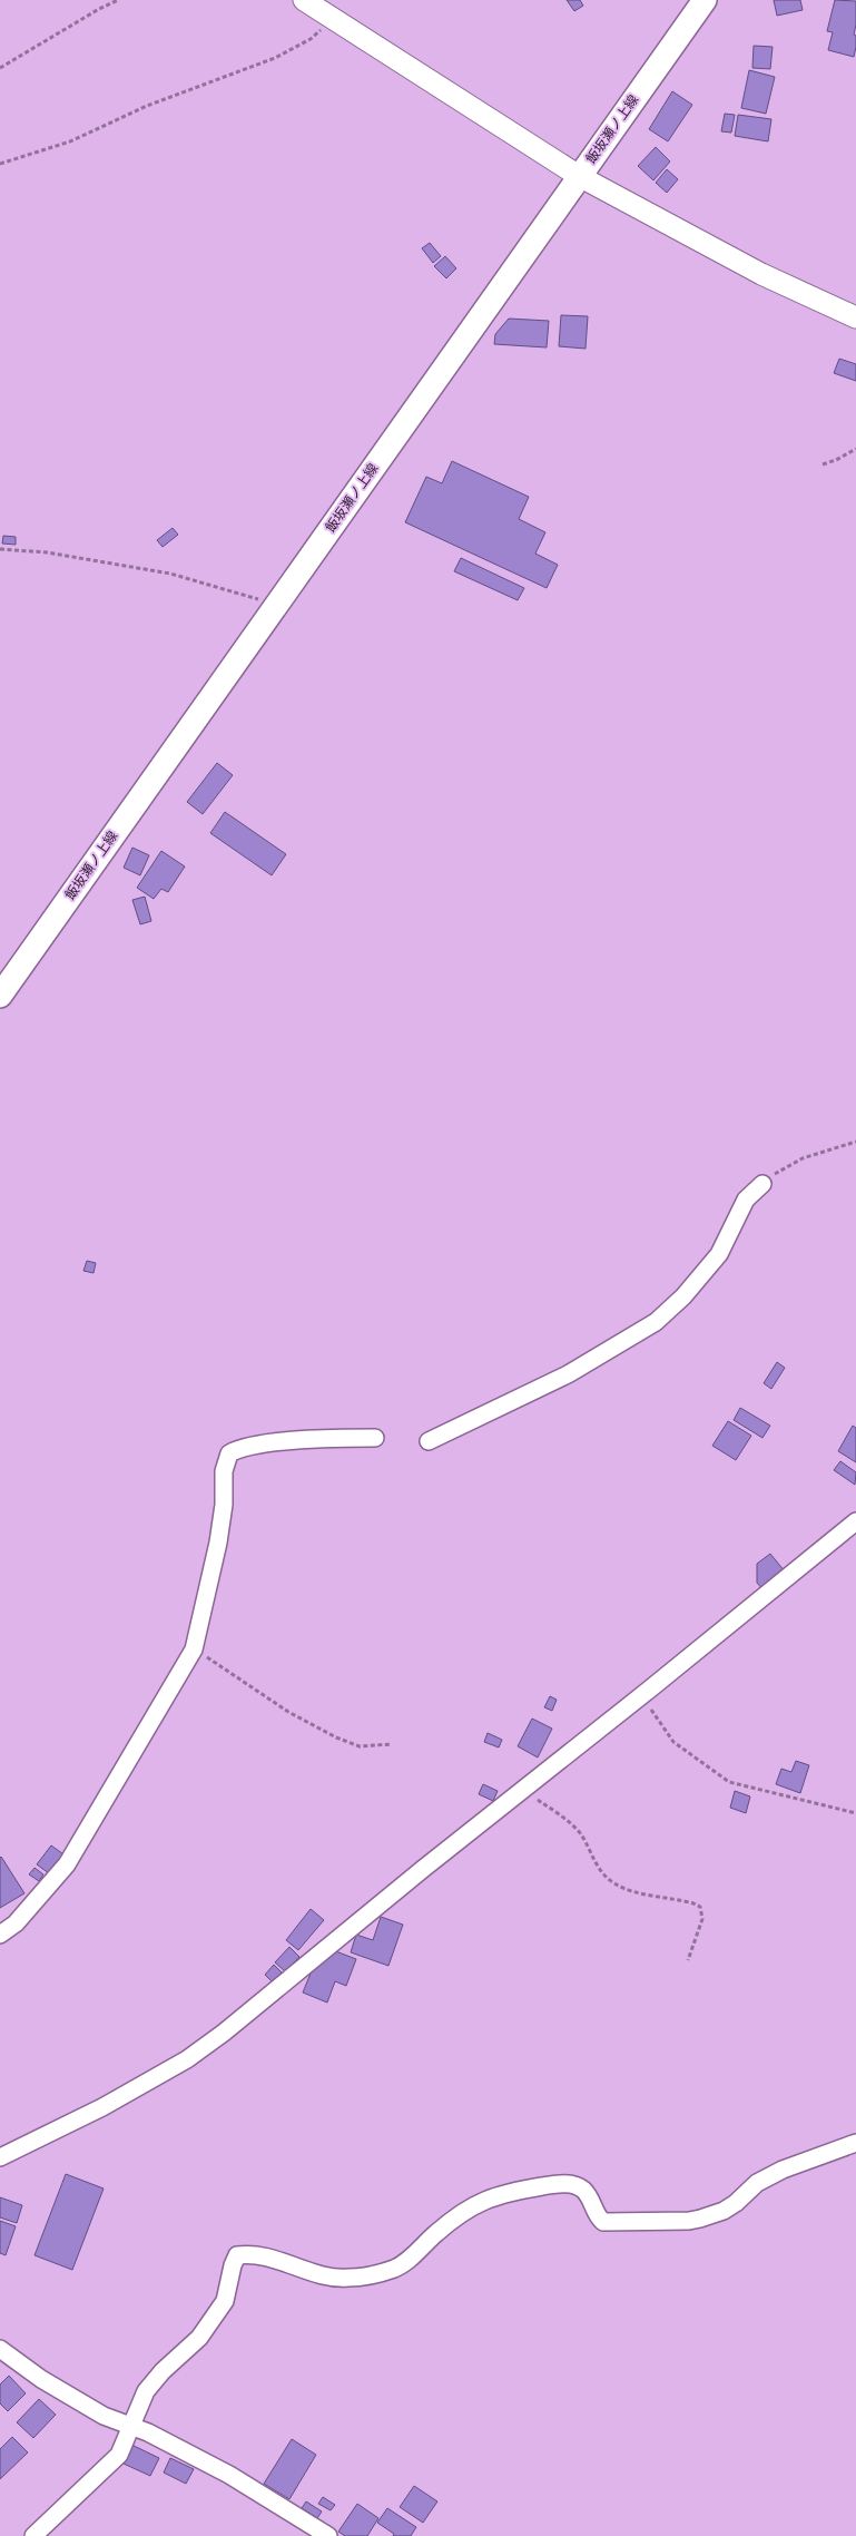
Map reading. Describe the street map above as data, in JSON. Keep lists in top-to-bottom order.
{
  "streets": {
    "main road": ["飯坂瀬ノ上線"]
  }
}
